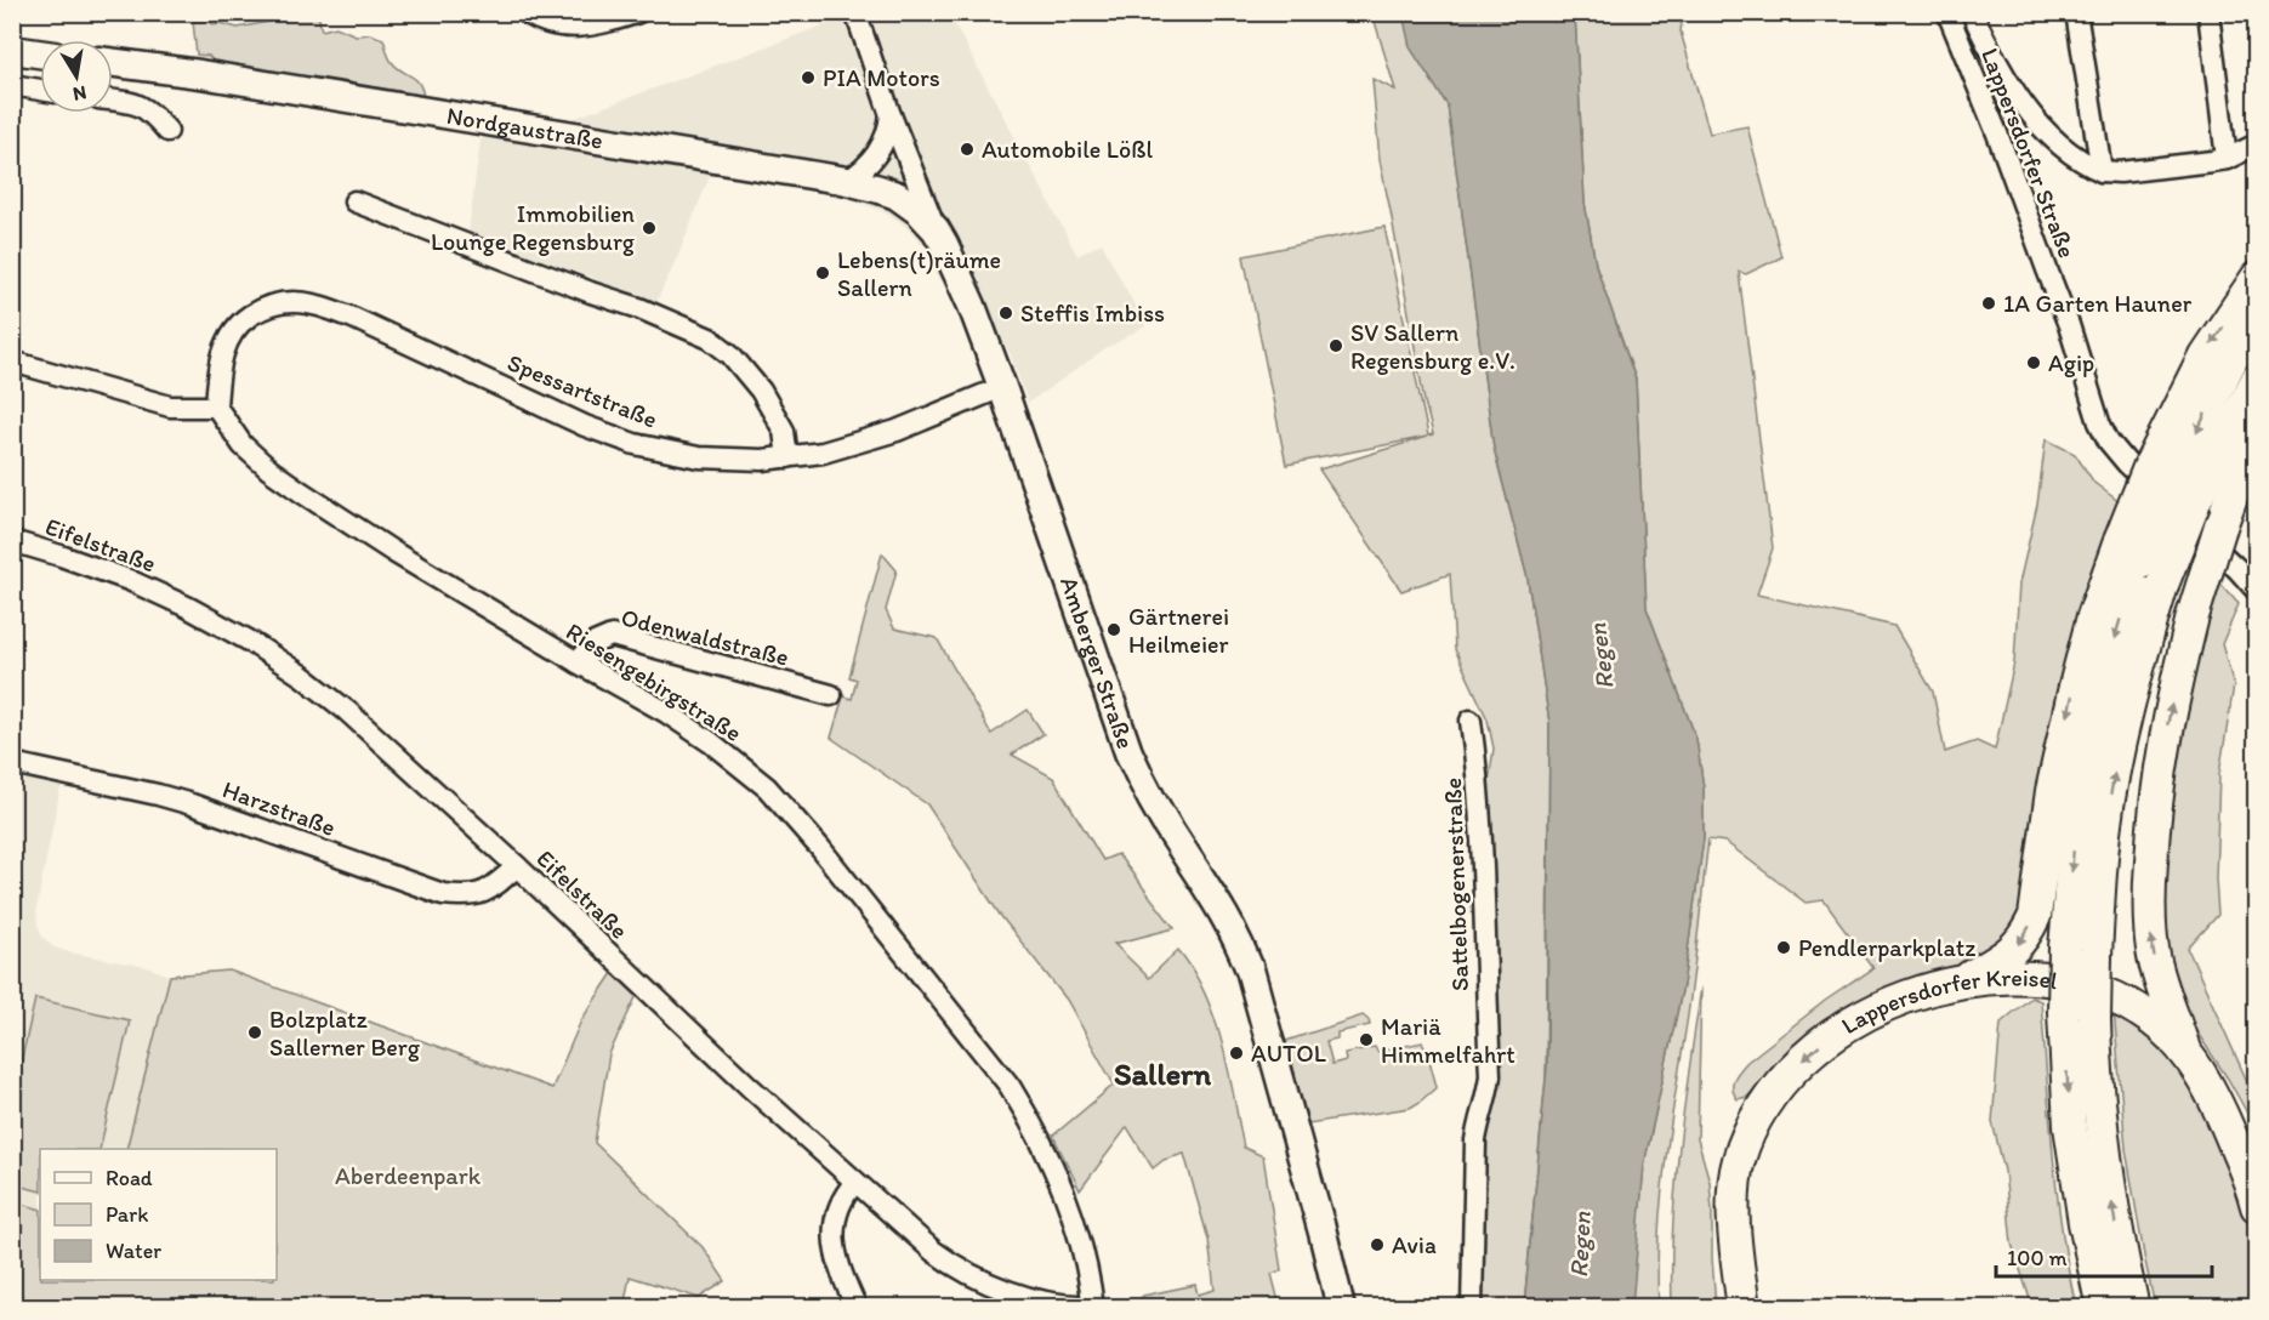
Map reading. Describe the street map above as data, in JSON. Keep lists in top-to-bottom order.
{
  "streets": {
    "highway": ["Lappersdorfer Kreisel"],
    "main road": ["Nordgaustraße", "Amberger Straße"],
    "street": [
      "Lappersdorfer Straße",
      "Spessartstraße",
      "Eifelstraße",
      "Odenwaldstraße",
      "Riesengebirgstraße",
      "Harzstraße",
      "Sattelbogenerstraße"
    ]
  },
  "crossings": [
    ["Nordgaustraße", "Amberger Straße"],
    ["Spessartstraße", "Amberger Straße"],
    ["Spessartstraße", "Riesengebirgstraße"],
    ["Eifelstraße", "Riesengebirgstraße"],
    ["Eifelstraße", "Harzstraße"],
    ["Odenwaldstraße", "Riesengebirgstraße"]
  ],
  "one_way": ["Lappersdorfer Kreisel"],
  "districts": ["Sallern"],
  "water": ["Regen"],
  "parks": ["Aberdeenpark"],
  "places": [
    "PIA Motors",
    "Automobile Lößl",
    "Immobilien Lounge Regensburg",
    "Lebens(t)räume Sallern",
    "1A Garten Hauner",
    "Steffis Imbiss",
    "SV Sallern Regensburg e.V.",
    "Agip",
    "Gärtnerei Heilmeier",
    "Pendlerparkplatz",
    "Bolzplatz Sallerner Berg",
    "Mariä Himmelfahrt",
    "AUTOL",
    "Avia"
  ],
  "legend": ["Road", "Park", "Water"],
  "scale_bar": "100 m",
  "north": "bottom"
}
